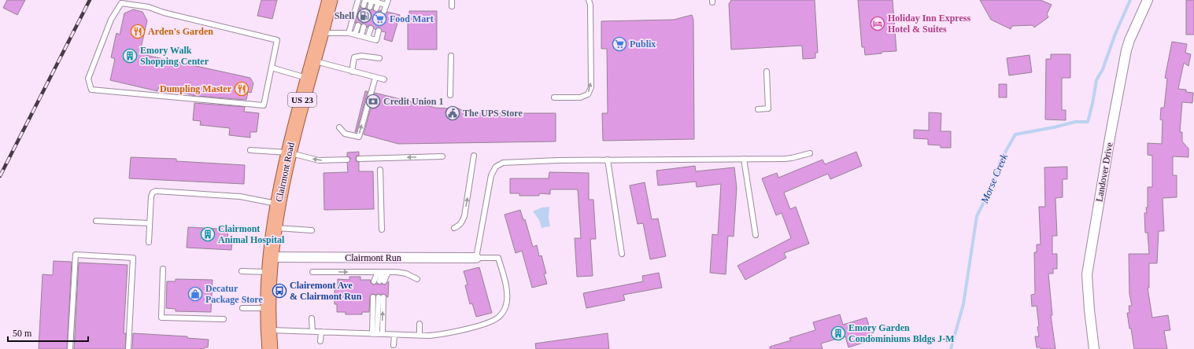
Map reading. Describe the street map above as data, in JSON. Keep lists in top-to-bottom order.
{
  "streets": {
    "main road": ["US 23", "Clairmont Road"],
    "street": ["Landover Drive", "Clairmont Run"]
  },
  "crossings": [
    ["Clairmont Road", "Clairmont Run"]
  ],
  "water": ["Morse Creek"],
  "places": {
    "fuel station": ["Shell"],
    "supermarket": ["Food Mart", "Publix"],
    "hotel": ["Holiday Inn Express Hotel & Suites"],
    "restaurant": ["Arden's Garden", "Dumpling Master"],
    "building": ["Emory Walk Shopping Center", "Clairmont Animal Hospital", "Emory Garden Condominiums Bldgs J-M"],
    "bank": ["Credit Union 1"],
    "public building": ["The UPS Store"],
    "bus stop": ["Clairemont Ave & Clairmont Run"],
    "shop": ["Decatur Package Store"]
  },
  "scale_bar": "50 m"
}
